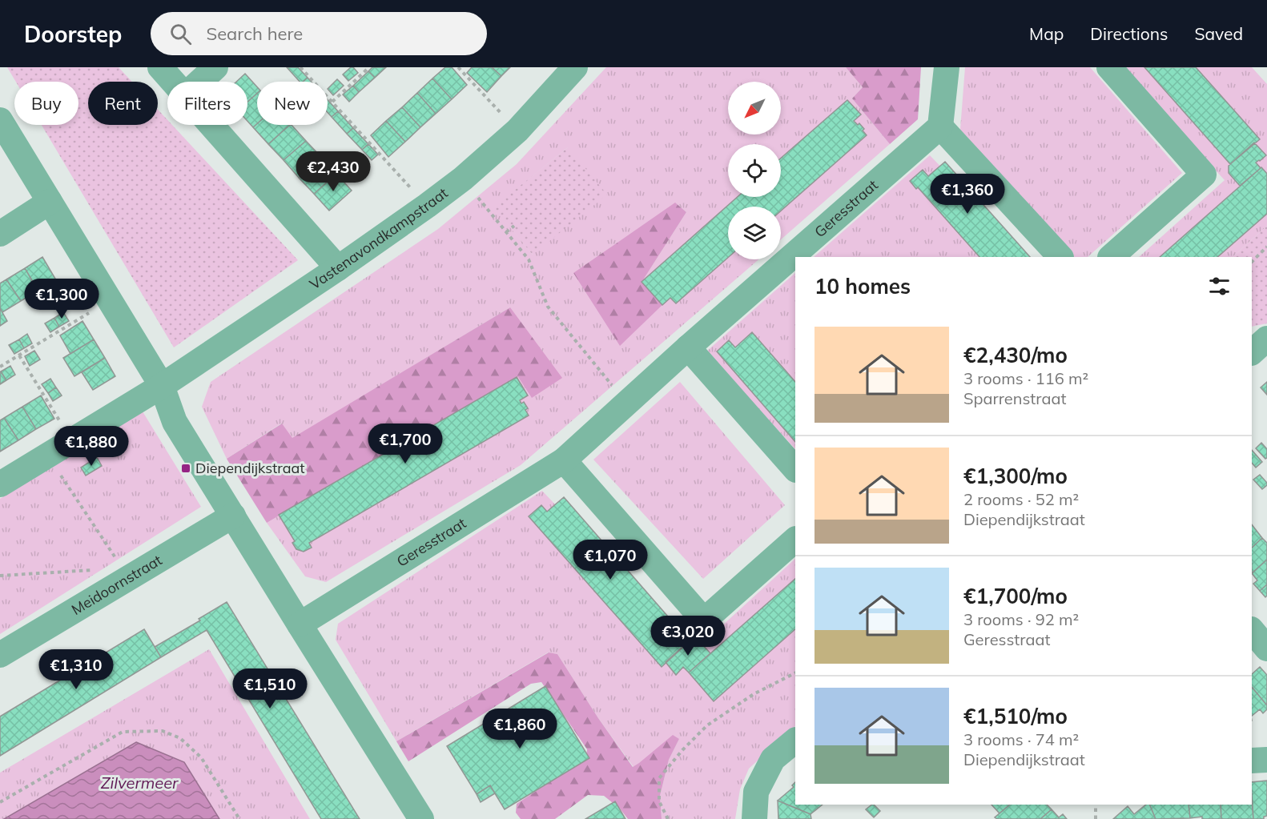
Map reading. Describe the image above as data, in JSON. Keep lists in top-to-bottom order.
{
  "streets": {
    "street": ["Geresstraat", "Vastenavondkampstraat", "Meidoornstraat"]
  },
  "water": ["Zilvermeer"],
  "places": {
    "transit": ["Diependijkstraat"]
  },
  "north": "bottom left",
  "page": {
    "header": "Doorstep",
    "search": "Search here",
    "nav": ["Map", "Directions", "Saved"],
    "chip": [
      "Buy",
      "Rent",
      "Filters",
      "New"
    ],
    "price": [
      "€2,430",
      "€1,360",
      "€1,300",
      "€1,700",
      "€1,880",
      "€1,070",
      "€3,020",
      "€1,310",
      "€1,510",
      "€1,860"
    ],
    "heading": "10 homes",
    "list": [
      {
        "name": "€2,430/mo",
        "note": "3 rooms · 116 m² · Sparrenstraat"
      },
      {
        "name": "€1,300/mo",
        "note": "2 rooms · 52 m² · Diependijkstraat"
      },
      {
        "name": "€1,700/mo",
        "note": "3 rooms · 92 m² · Geresstraat"
      },
      {
        "name": "€1,510/mo",
        "note": "3 rooms · 74 m² · Diependijkstraat"
      }
    ]
  }
}
